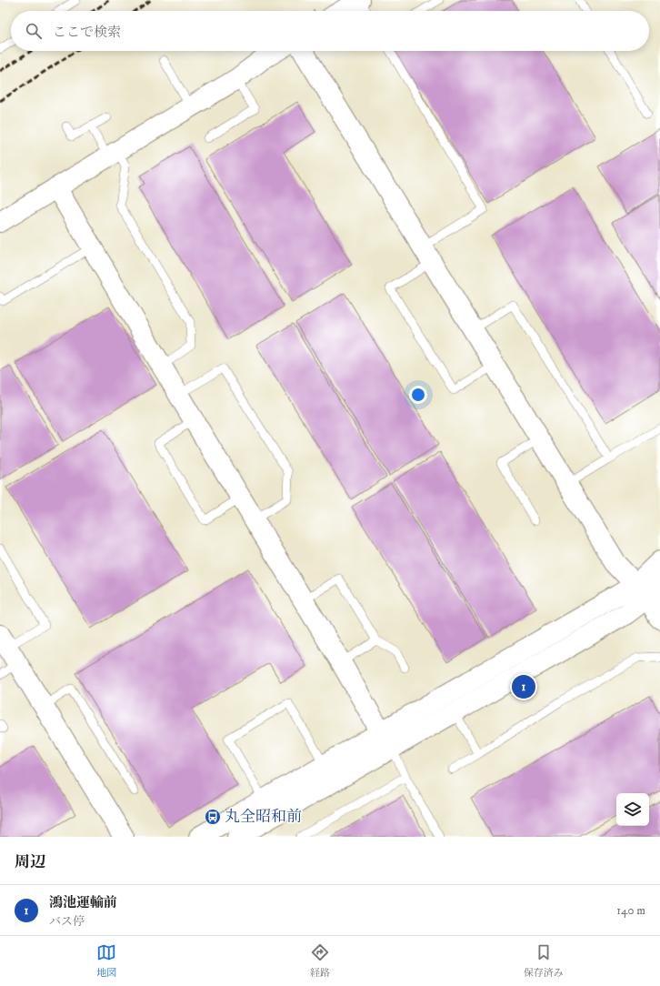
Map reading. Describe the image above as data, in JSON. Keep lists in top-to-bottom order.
{
  "places": {
    "bus stop": ["丸全昭和前"]
  },
  "page": {
    "search": "ここで検索",
    "pins": "1",
    "heading": "周辺",
    "list": [
      {
        "mark": "1",
        "name": "鴻池運輸前",
        "note": "バス停",
        "value": "140 m"
      }
    ],
    "nav": ["地図", "経路", "保存済み"]
  }
}
